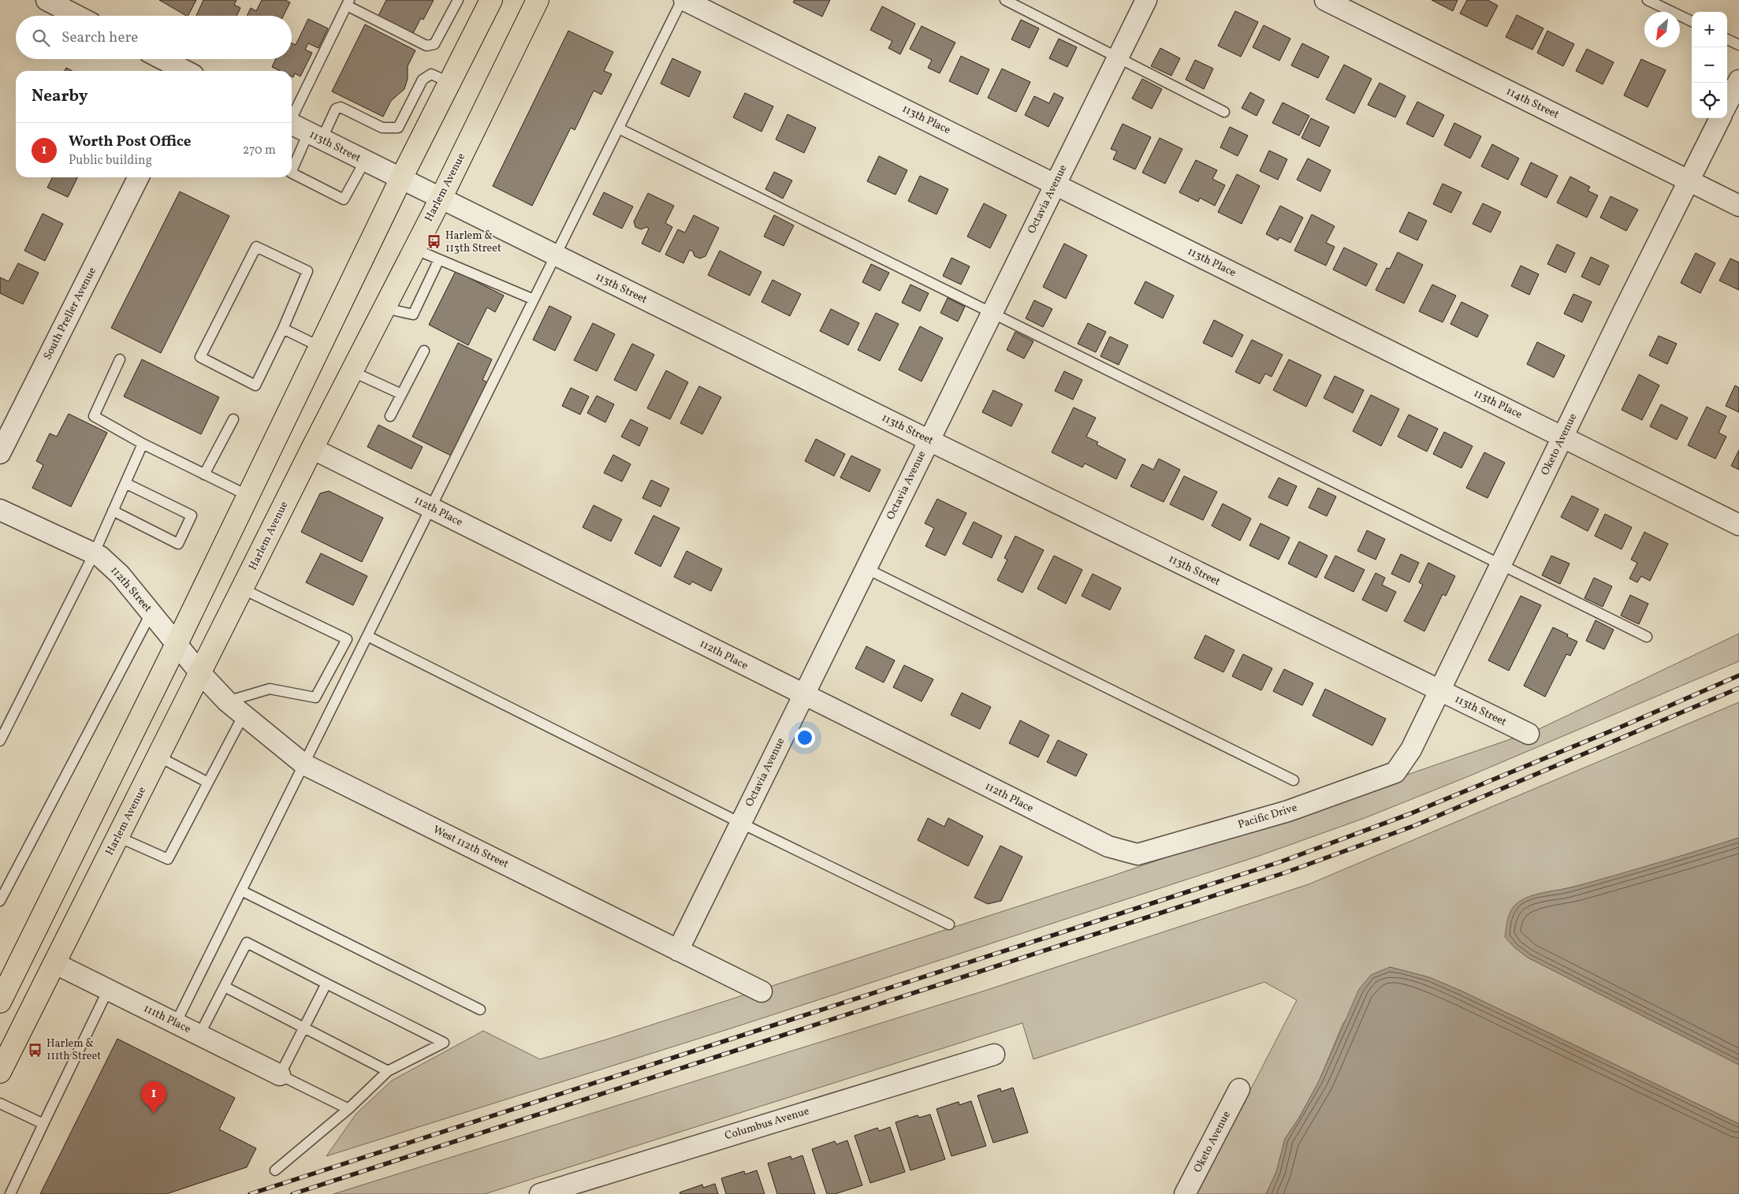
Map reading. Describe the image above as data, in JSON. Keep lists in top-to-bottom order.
{
  "streets": {
    "main road": ["Harlem Avenue"],
    "street": [
      "114th Street",
      "113th Place",
      "113th Street",
      "Octavia Avenue",
      "South Preller Avenue",
      "Oketo Avenue",
      "112th Place",
      "112th Street",
      "Pacific Drive",
      "West 112th Street",
      "111th Place",
      "Columbus Avenue"
    ]
  },
  "crossings": [
    ["114th Street", "Oketo Avenue"],
    ["113th Place", "Octavia Avenue"],
    ["113th Place", "Oketo Avenue"],
    ["113th Street", "Harlem Avenue"],
    ["113th Street", "Octavia Avenue"],
    ["113th Street", "Oketo Avenue"],
    ["Harlem Avenue", "112th Place"],
    ["Harlem Avenue", "112th Street"],
    ["Harlem Avenue", "West 112th Street"],
    ["Harlem Avenue", "111th Place"],
    ["Octavia Avenue", "112th Place"],
    ["Octavia Avenue", "West 112th Street"],
    ["Oketo Avenue", "Pacific Drive"],
    ["112th Place", "Pacific Drive"],
    ["112th Street", "West 112th Street"]
  ],
  "places": {
    "bus stop": ["Harlem & 113th Street", "Harlem & 111th Street"]
  },
  "north": "bottom left",
  "page": {
    "map_buttons": ["+", "−"],
    "search": "Search here",
    "heading": "Nearby",
    "list": [
      {
        "mark": "1",
        "name": "Worth Post Office",
        "note": "Public building",
        "value": "270 m"
      }
    ],
    "pins": "1"
  }
}
